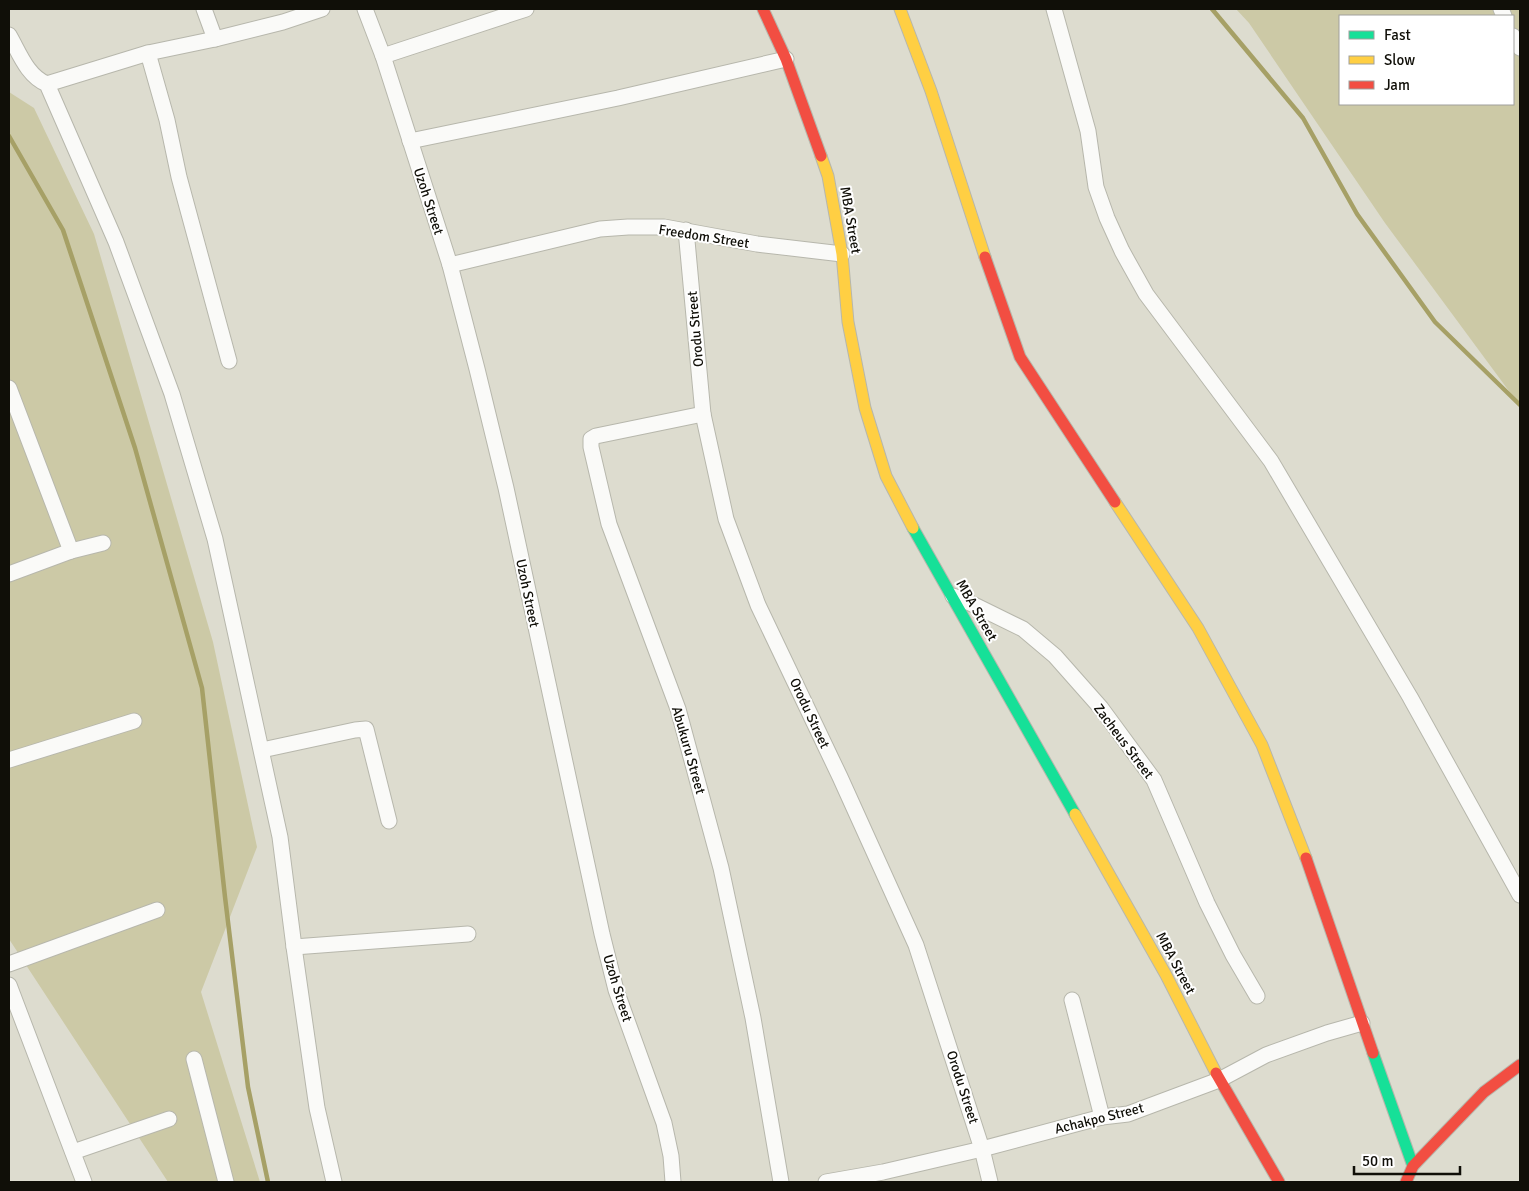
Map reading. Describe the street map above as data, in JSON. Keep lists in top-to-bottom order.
{
  "streets": {
    "street": [
      "Uzoh Street",
      "MBA Street",
      "Freedom Street",
      "Orodu Street",
      "Zacheus Street",
      "Abukuru Street",
      "Achakpo Street"
    ]
  },
  "crossings": [
    ["Uzoh Street", "Freedom Street"],
    ["MBA Street", "Freedom Street"],
    ["MBA Street", "Zacheus Street"],
    ["MBA Street", "Achakpo Street"],
    ["Freedom Street", "Orodu Street"],
    ["Orodu Street", "Abukuru Street"],
    ["Orodu Street", "Achakpo Street"]
  ],
  "legend": ["Fast", "Slow", "Jam"],
  "scale_bar": "50 m"
}
